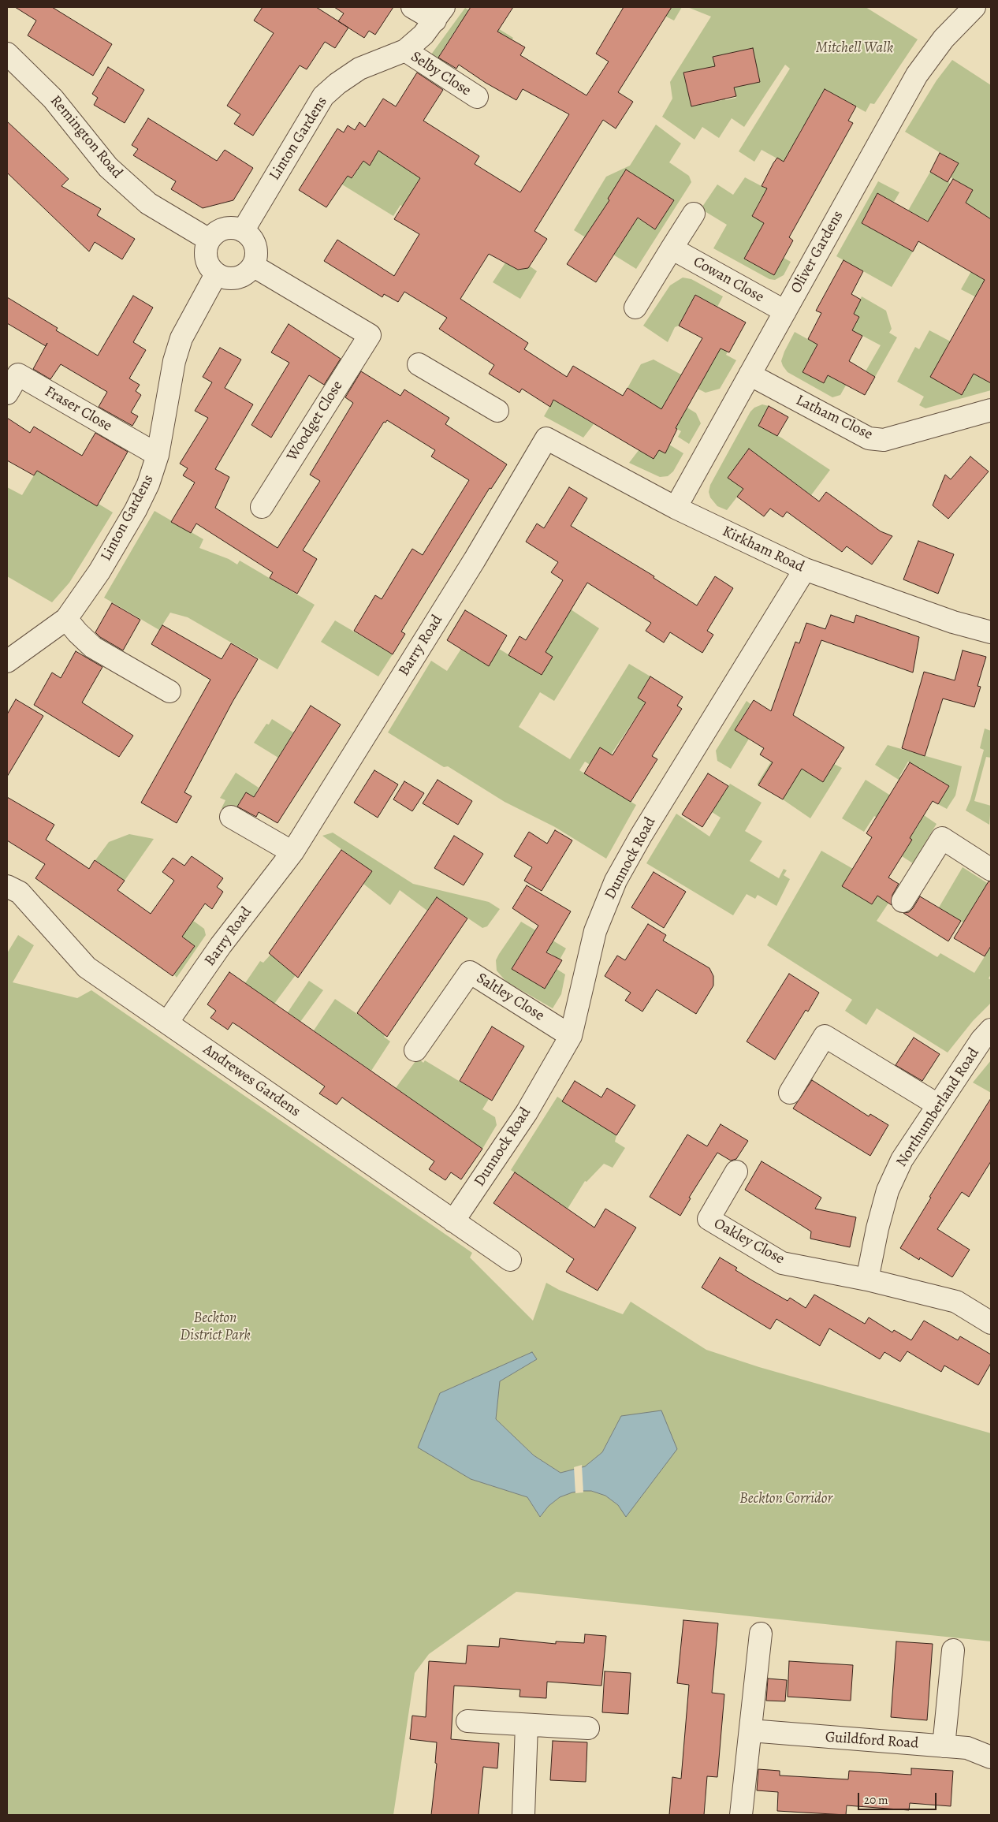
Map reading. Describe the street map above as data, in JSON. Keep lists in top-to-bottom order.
{
  "streets": {
    "street": [
      "Selby Close",
      "Remington Road",
      "Linton Gardens",
      "Oliver Gardens",
      "Cowan Close",
      "Fraser Close",
      "Latham Close",
      "Woodget Close",
      "Kirkham Road",
      "Barry Road",
      "Dunnock Road",
      "Saltley Close",
      "Andrewes Gardens",
      "Northumberland Road",
      "Oakley Close",
      "Guildford Road"
    ]
  },
  "crossings": [
    ["Selby Close", "Linton Gardens"],
    ["Remington Road", "Linton Gardens"],
    ["Remington Road", "Woodget Close"],
    ["Linton Gardens", "Fraser Close"],
    ["Linton Gardens", "Woodget Close"],
    ["Oliver Gardens", "Cowan Close"],
    ["Oliver Gardens", "Latham Close"],
    ["Oliver Gardens", "Kirkham Road"],
    ["Kirkham Road", "Barry Road"],
    ["Kirkham Road", "Dunnock Road"],
    ["Barry Road", "Andrewes Gardens"],
    ["Dunnock Road", "Saltley Close"],
    ["Dunnock Road", "Andrewes Gardens"],
    ["Northumberland Road", "Oakley Close"]
  ],
  "parks": ["Mitchell Walk", "Beckton District Park", "Beckton Corridor"],
  "scale_bar": "20 m"
}
